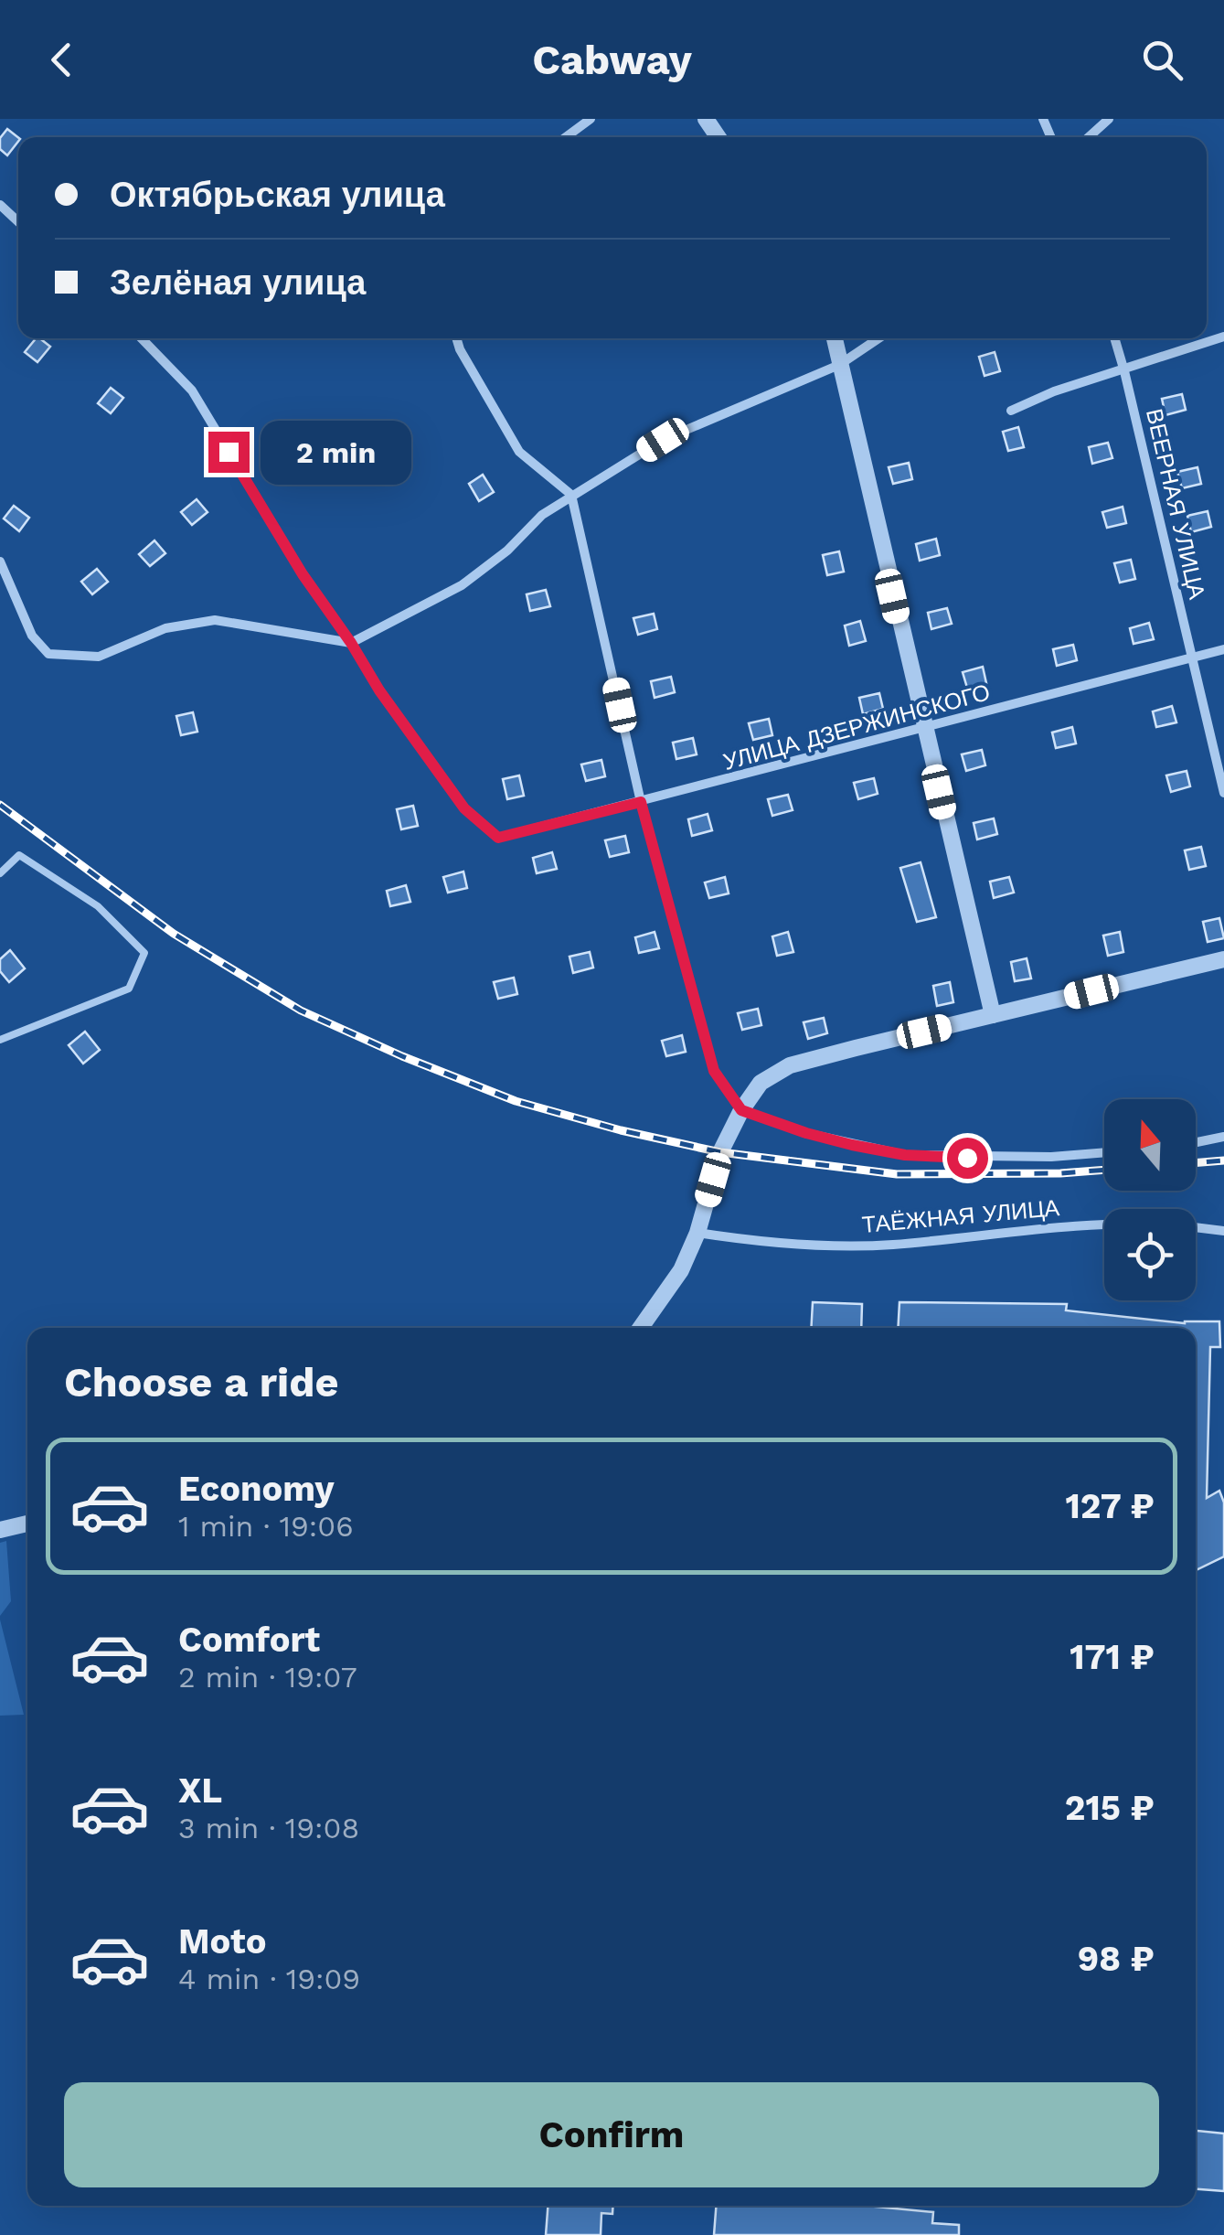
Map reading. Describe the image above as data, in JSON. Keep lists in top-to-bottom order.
{
  "streets": {
    "street": ["ВЕЕРНАЯ УЛИЦА", "УЛИЦА ДЗЕРЖИНСКОГО", "ТАЁЖНАЯ УЛИЦА"]
  },
  "crossings": [
    ["ВЕЕРНАЯ УЛИЦА", "УЛИЦА ДЗЕРЖИНСКОГО"]
  ],
  "north": "top",
  "page": {
    "header": "Cabway",
    "banner": ["Октябрьская улица", "Зелёная улица"],
    "bubble": "2 min",
    "heading": "Choose a ride",
    "list": [
      {
        "name": "Economy",
        "note": "1 min · 19:06",
        "value": "127 ₽"
      },
      {
        "name": "Comfort",
        "note": "2 min · 19:07",
        "value": "171 ₽"
      },
      {
        "name": "XL",
        "note": "3 min · 19:08",
        "value": "215 ₽"
      },
      {
        "name": "Moto",
        "note": "4 min · 19:09",
        "value": "98 ₽"
      }
    ],
    "buttons": "Confirm"
  }
}
